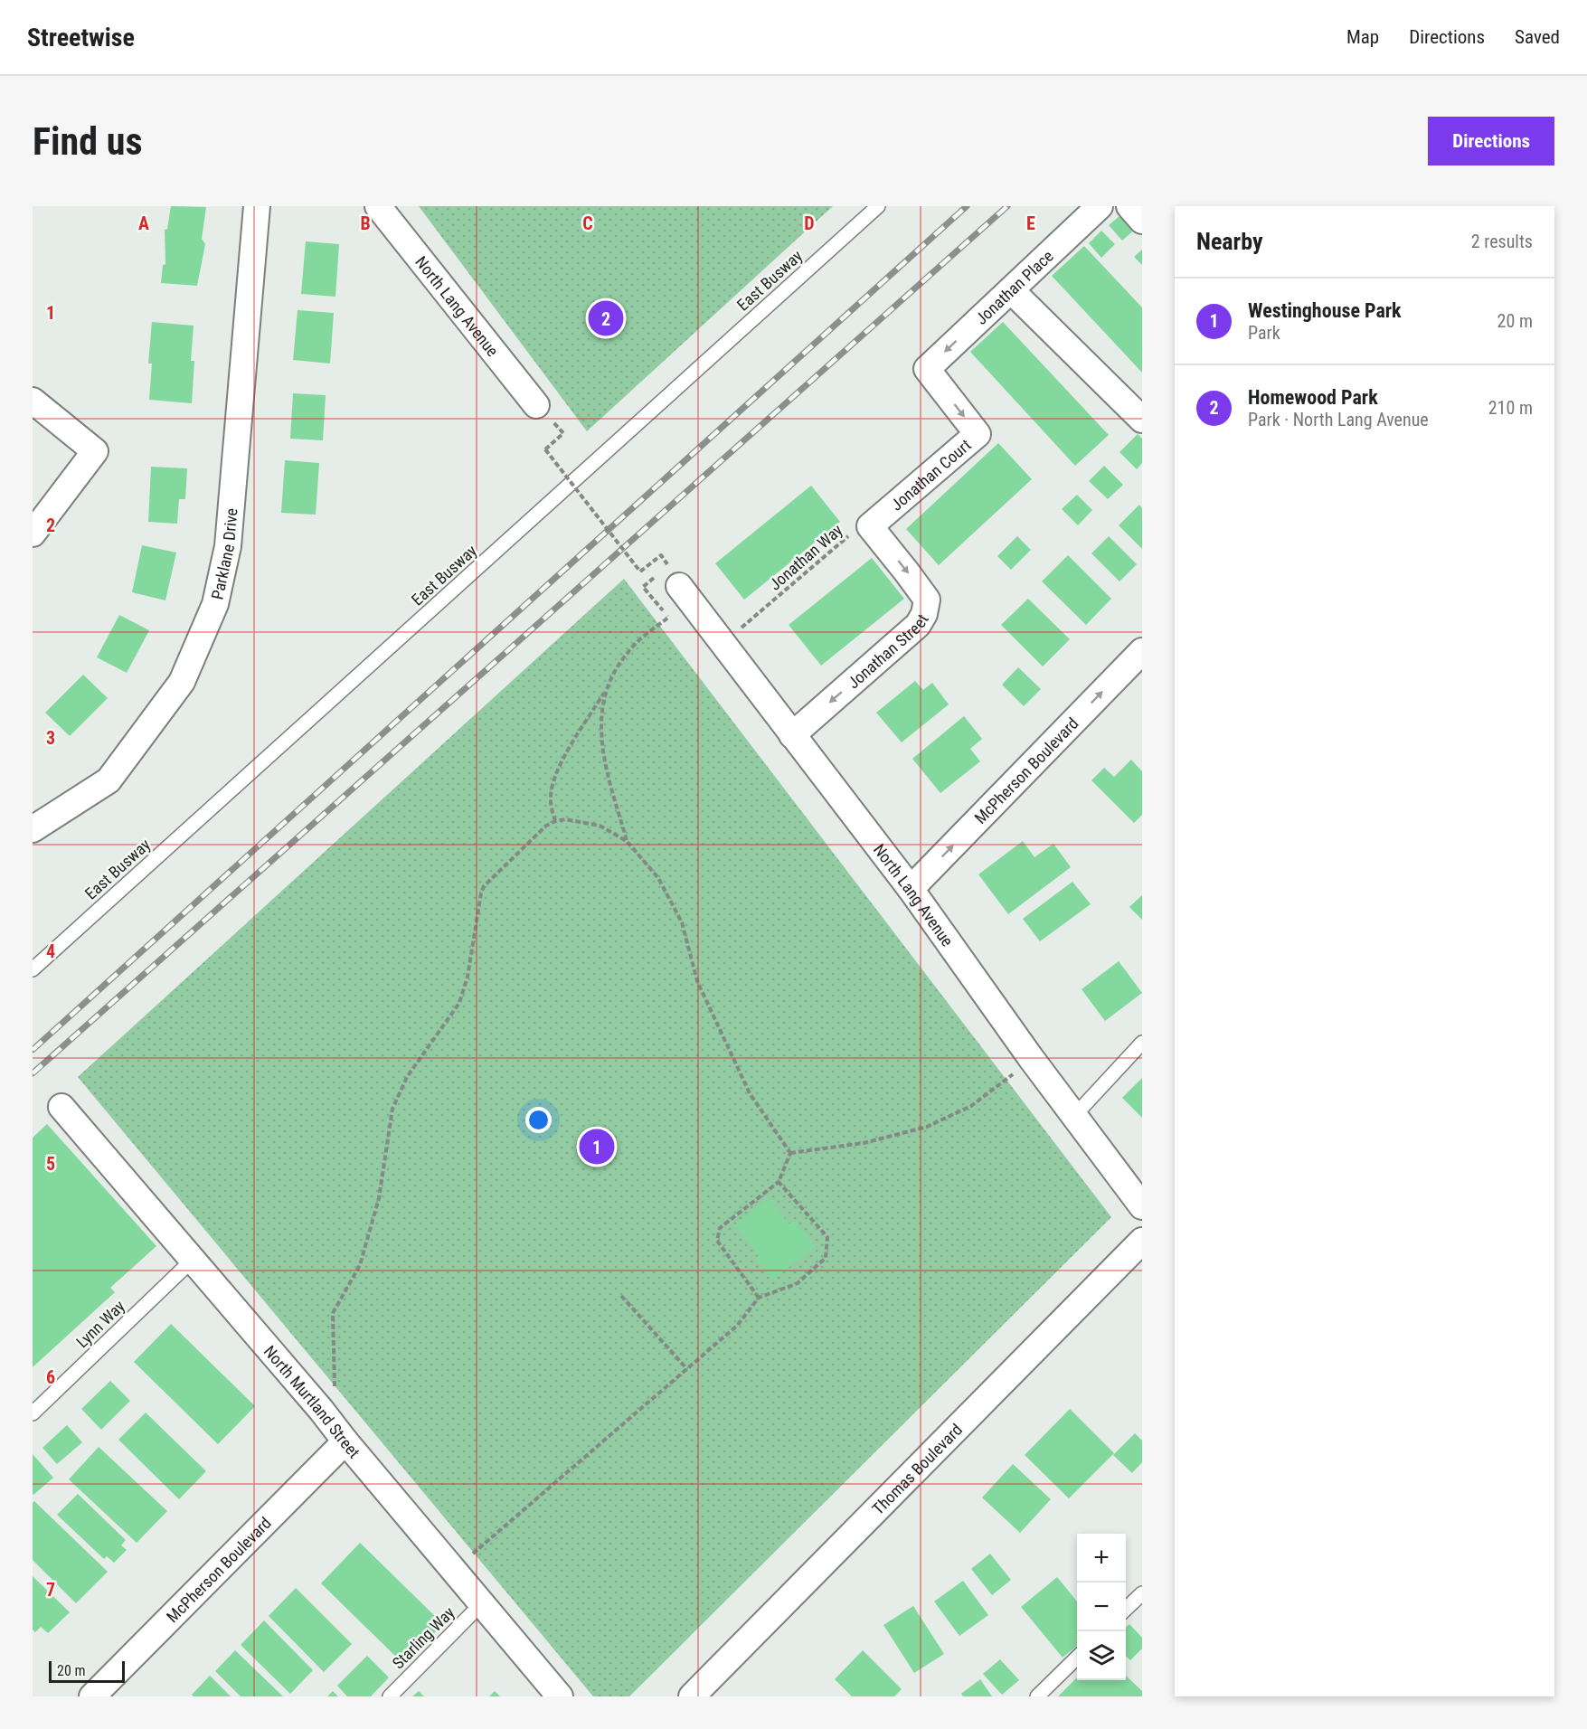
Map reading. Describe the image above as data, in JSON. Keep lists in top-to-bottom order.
{
  "streets": {
    "street": [
      "Jonathan Place",
      "North Lang Avenue",
      "Jonathan Court",
      "Parklane Drive",
      "Jonathan Street",
      "McPherson Boulevard",
      "North Murtland Street",
      "Thomas Boulevard"
    ],
    "lane": ["East Busway", "Lynn Way", "Starling Way"],
    "path": ["Jonathan Way"]
  },
  "crossings": [
    ["Jonathan Place", "Jonathan Court"],
    ["North Lang Avenue", "Jonathan Street"],
    ["North Lang Avenue", "McPherson Boulevard"],
    ["Jonathan Court", "Jonathan Way"],
    ["Jonathan Court", "Jonathan Street"],
    ["Jonathan Way", "Jonathan Street"],
    ["McPherson Boulevard", "North Murtland Street"],
    ["Lynn Way", "North Murtland Street"],
    ["North Murtland Street", "Starling Way"]
  ],
  "one_way": ["Jonathan Place", "McPherson Boulevard"],
  "scale_bar": "20 m",
  "page": {
    "header": "Streetwise",
    "nav": ["Map", "Directions", "Saved"],
    "buttons": "Directions",
    "title": "Find us",
    "heading": ["Nearby", "2 results"],
    "list": [
      {
        "mark": "1",
        "name": "Westinghouse Park",
        "note": "Park",
        "value": "20 m"
      },
      {
        "mark": "2",
        "name": "Homewood Park",
        "note": "Park · North Lang Avenue",
        "value": "210 m"
      }
    ],
    "pins": ["2", "1"],
    "map_buttons": ["+", "−"],
    "scale": "20 m"
  },
  "grid": {
    "columns": [
      "A",
      "B",
      "C",
      "D",
      "E"
    ],
    "rows": [
      "1",
      "2",
      "3",
      "4",
      "5",
      "6",
      "7"
    ]
  }
}
